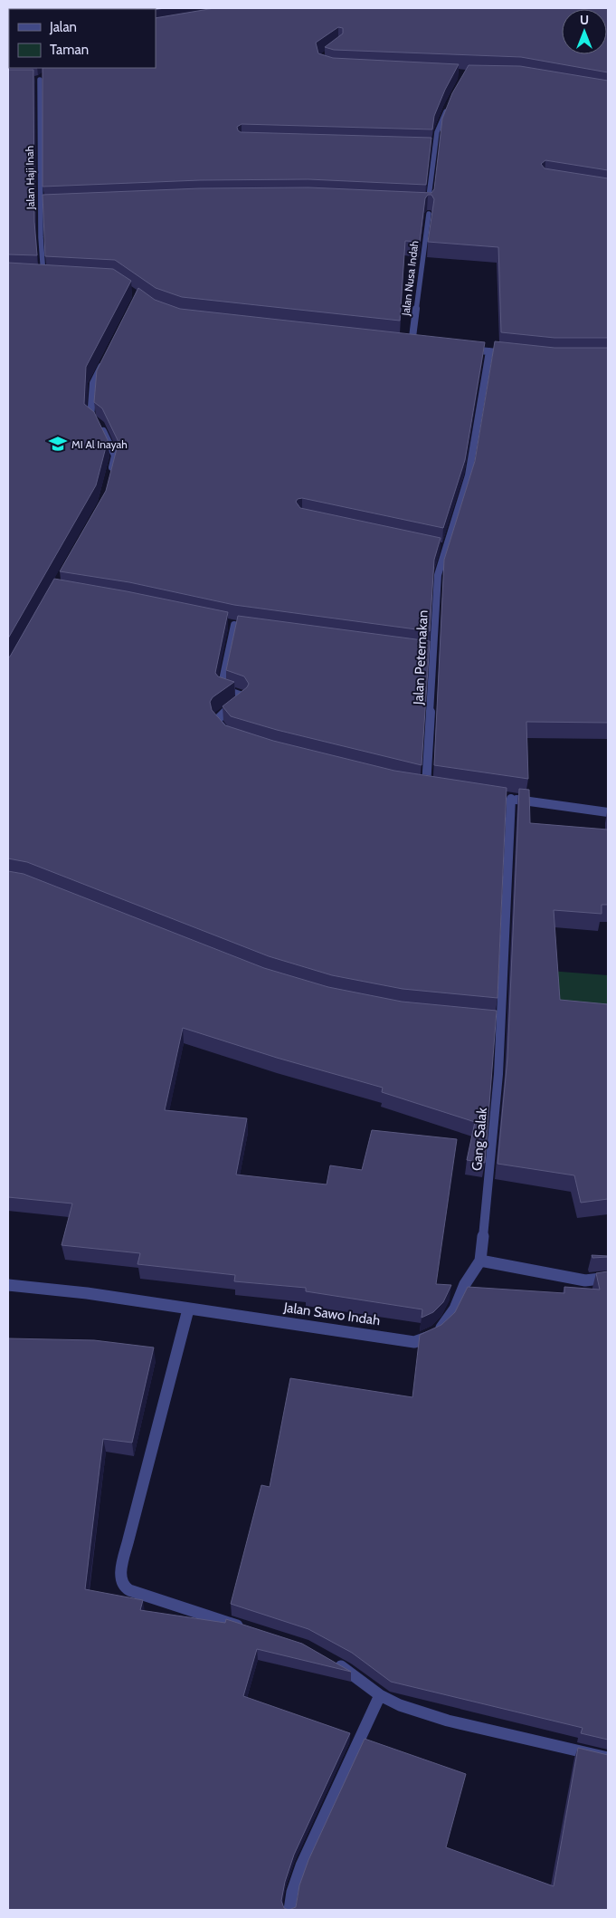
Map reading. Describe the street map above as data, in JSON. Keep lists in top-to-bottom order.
{
  "streets": {
    "street": [
      "Jalan Haji Inah",
      "Jalan Nusa Indah",
      "Jalan Peternakan",
      "Gang Salak",
      "Jalan Sawo Indah"
    ]
  },
  "crossings": [
    ["Gang Salak", "Jalan Sawo Indah"]
  ],
  "places": {
    "school or university": ["MI Al Inayah"]
  },
  "legend": ["Jalan", "Taman"],
  "north": "top"
}
